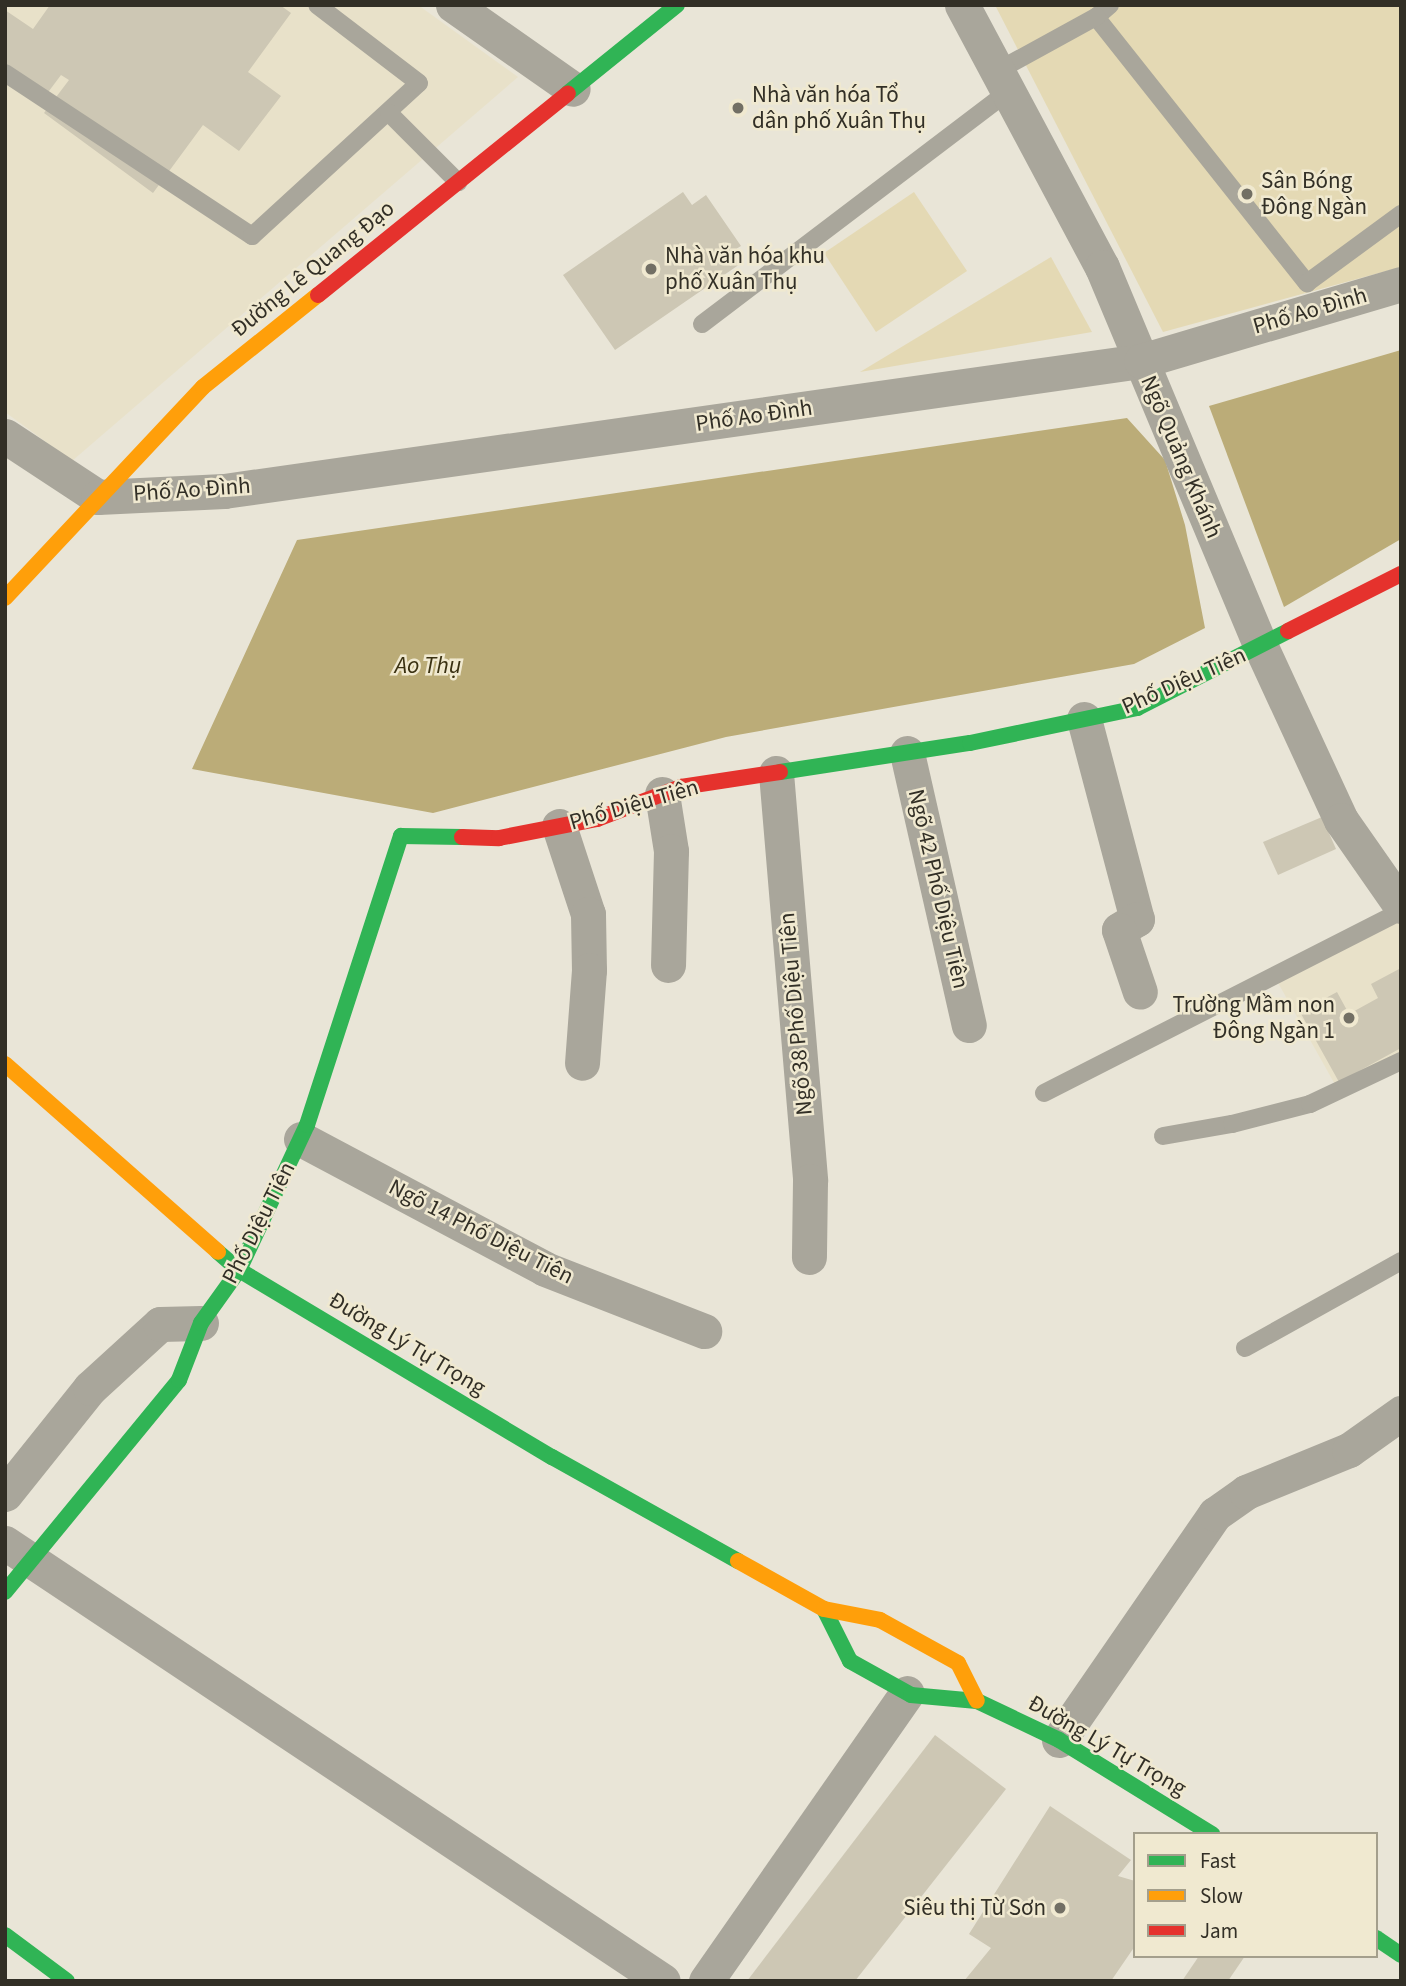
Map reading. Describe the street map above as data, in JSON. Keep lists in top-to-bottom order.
{
  "streets": {
    "main road": ["Đường Lê Quang Đạo", "Phố Diệu Tiên", "Đường Lý Tự Trọng"],
    "street": [
      "Phố Ao Đình",
      "Ngõ Quảng Khánh",
      "Ngõ 42 Phố Diệu Tiên",
      "Ngõ 38 Phố Diệu Tiên",
      "Ngõ 14 Phố Diệu Tiên"
    ]
  },
  "crossings": [
    ["Đường Lê Quang Đạo", "Phố Ao Đình"],
    ["Phố Ao Đình", "Ngõ Quảng Khánh"],
    ["Ngõ Quảng Khánh", "Phố Diệu Tiên"],
    ["Phố Diệu Tiên", "Ngõ 42 Phố Diệu Tiên"],
    ["Phố Diệu Tiên", "Ngõ 38 Phố Diệu Tiên"],
    ["Phố Diệu Tiên", "Ngõ 14 Phố Diệu Tiên"],
    ["Phố Diệu Tiên", "Đường Lý Tự Trọng"]
  ],
  "water": ["Ao Thụ"],
  "places": [
    "Nhà văn hóa Tổ dân phố Xuân Thụ",
    "Sân Bóng Đông Ngàn",
    "Nhà văn hóa khu phố Xuân Thụ",
    "Trường Mầm non Đông Ngàn 1",
    "Siêu thị Từ Sơn"
  ],
  "legend": ["Fast", "Slow", "Jam"]
}
